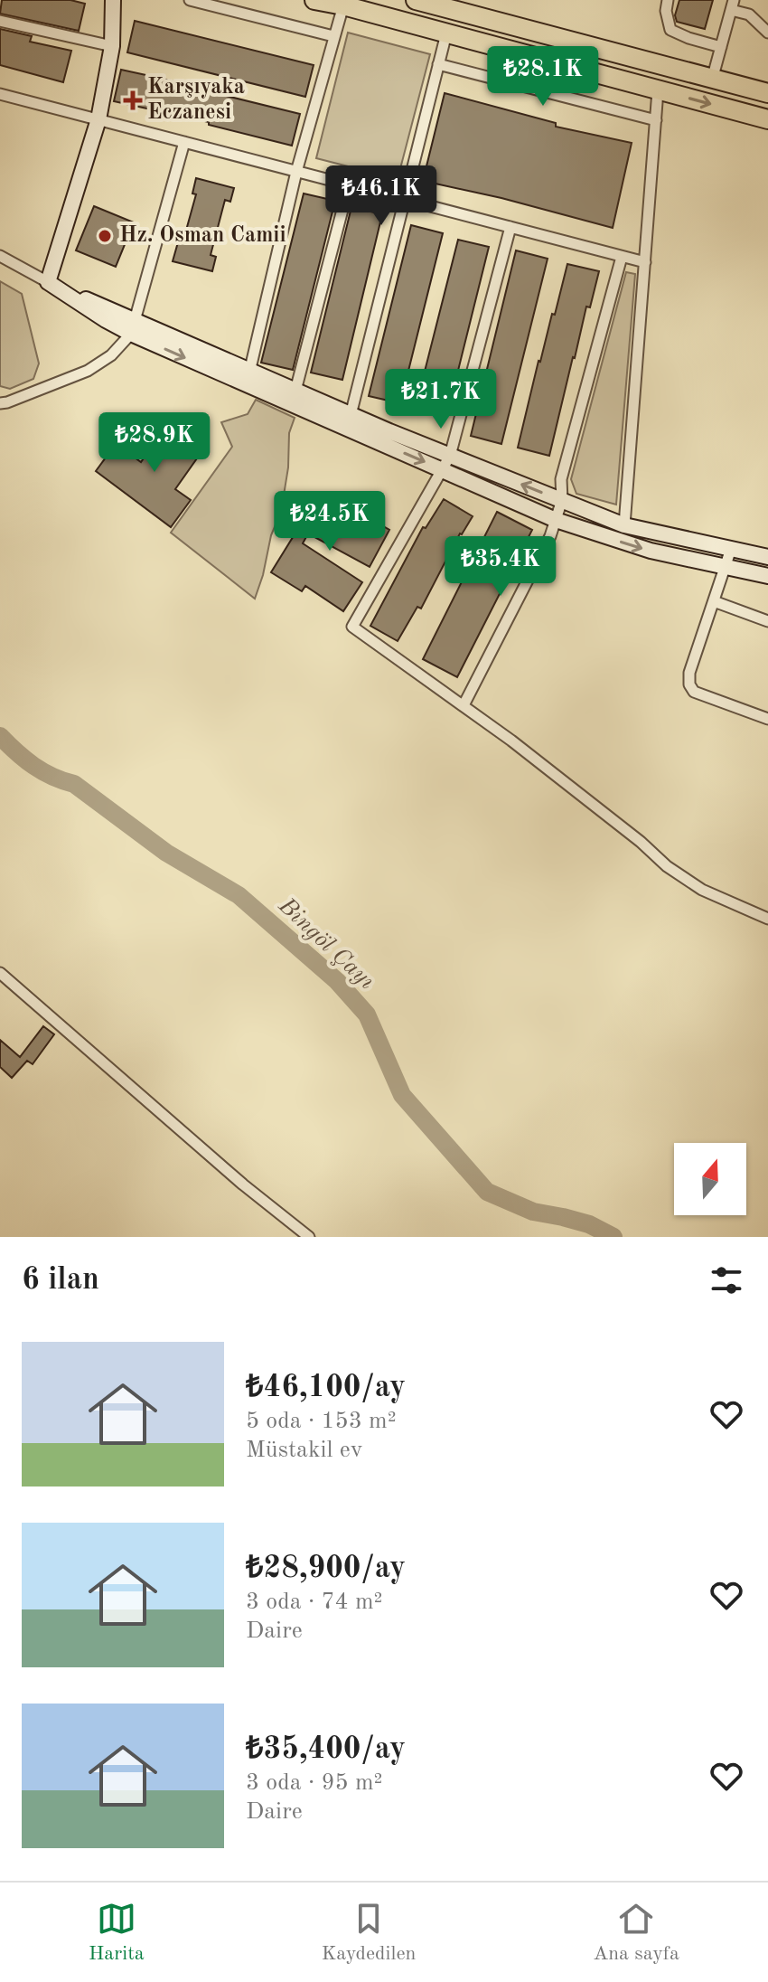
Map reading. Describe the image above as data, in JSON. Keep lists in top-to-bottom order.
{
  "water": ["Bingöl Çayı"],
  "places": {
    "health": ["Karşıyaka Eczanesi"],
    "other": ["Hz. Osman Camii"]
  },
  "north": "top",
  "page": {
    "price": [
      "₺28.1K",
      "₺46.1K",
      "₺21.7K",
      "₺28.9K",
      "₺24.5K",
      "₺35.4K"
    ],
    "heading": "6 ilan",
    "list": [
      {
        "name": "₺46,100/ay",
        "note": "5 oda · 153 m² · Müstakil ev"
      },
      {
        "name": "₺28,900/ay",
        "note": "3 oda · 74 m² · Daire"
      },
      {
        "name": "₺35,400/ay",
        "note": "3 oda · 95 m² · Daire"
      }
    ],
    "tabs": ["Harita", "Kaydedilen", "Ana sayfa"]
  }
}
